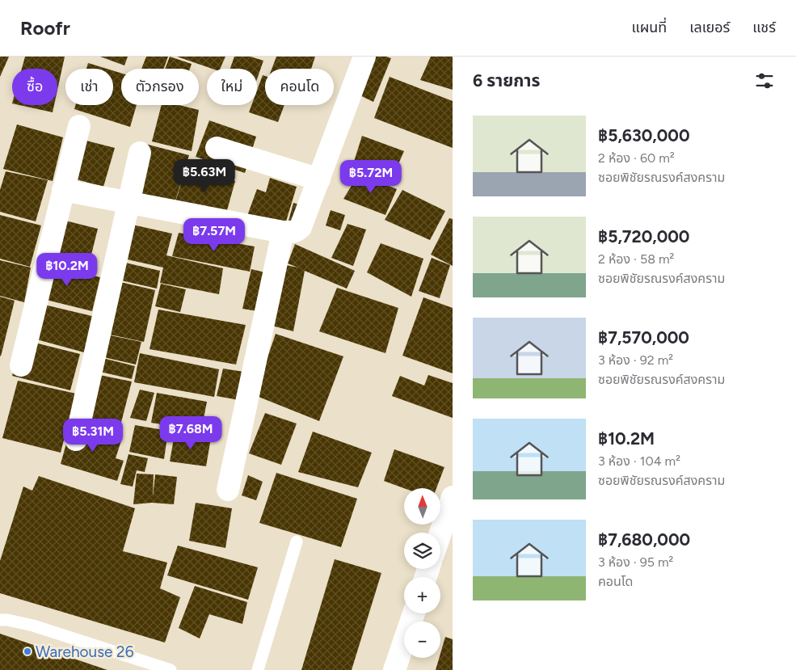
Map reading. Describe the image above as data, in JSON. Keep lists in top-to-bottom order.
{
  "places": ["Warehouse 26"],
  "north": "top",
  "page": {
    "header": "Roofr",
    "nav": ["แผนที่", "เลเยอร์", "แชร์"],
    "heading": "6 รายการ",
    "chip": [
      "ซื้อ",
      "เช่า",
      "ตัวกรอง",
      "ใหม่",
      "คอนโด"
    ],
    "list": [
      {
        "name": "฿5,630,000",
        "note": "2 ห้อง · 60 m² · ซอยพิชัยรณรงค์สงคราม"
      },
      {
        "name": "฿5,720,000",
        "note": "2 ห้อง · 58 m² · ซอยพิชัยรณรงค์สงคราม"
      },
      {
        "name": "฿7,570,000",
        "note": "3 ห้อง · 92 m² · ซอยพิชัยรณรงค์สงคราม"
      },
      {
        "name": "฿10.2M",
        "note": "3 ห้อง · 104 m² · ซอยพิชัยรณรงค์สงคราม"
      },
      {
        "name": "฿7,680,000",
        "note": "3 ห้อง · 95 m² · คอนโด"
      }
    ],
    "price": [
      "฿5.63M",
      "฿5.72M",
      "฿7.57M",
      "฿10.2M",
      "฿7.68M",
      "฿5.31M"
    ],
    "map_buttons": ["+", "−"]
  }
}
